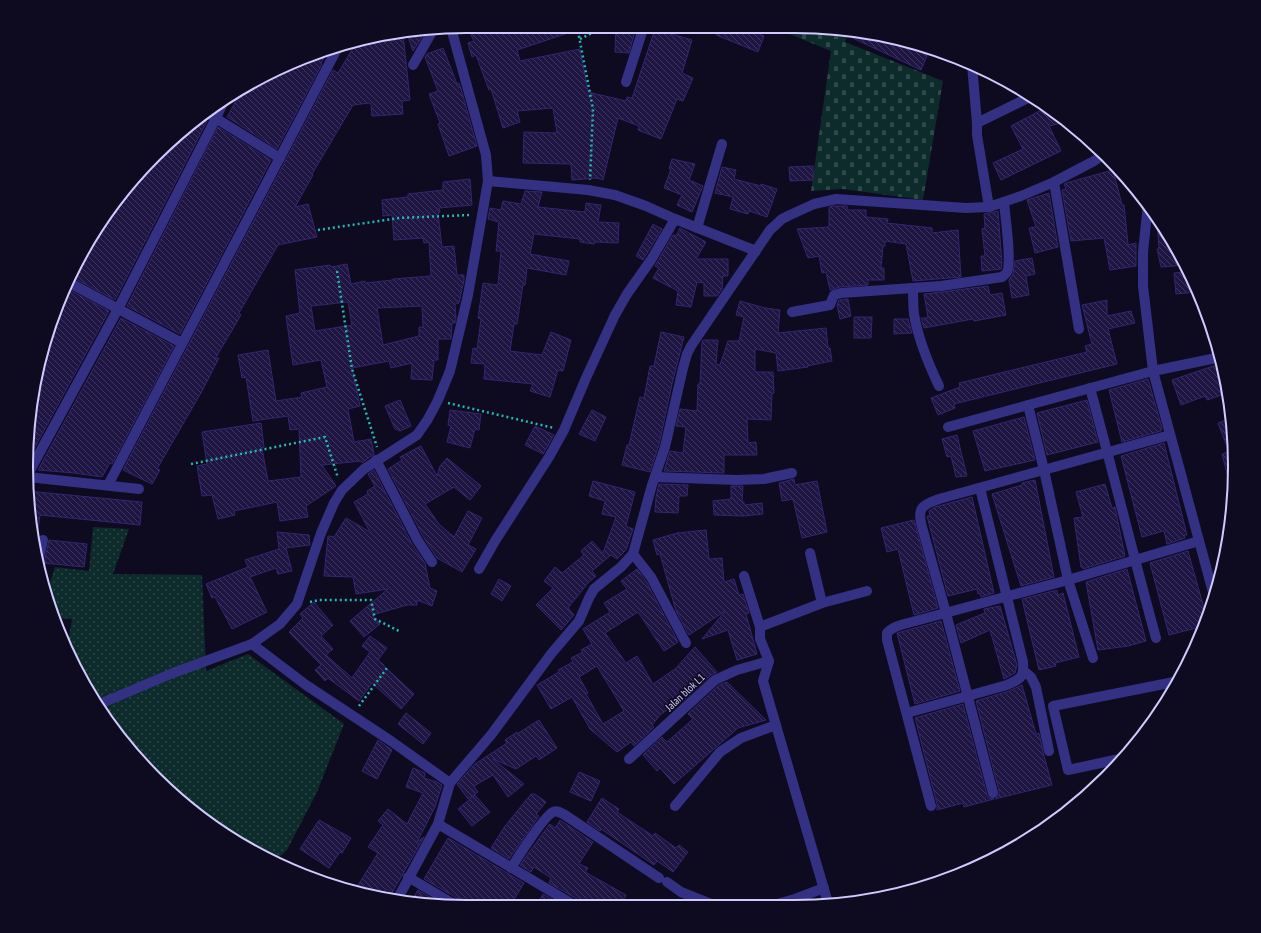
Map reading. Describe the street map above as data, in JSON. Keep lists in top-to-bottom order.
{
  "streets": {
    "street": ["Jalan blok L1"]
  }
}
